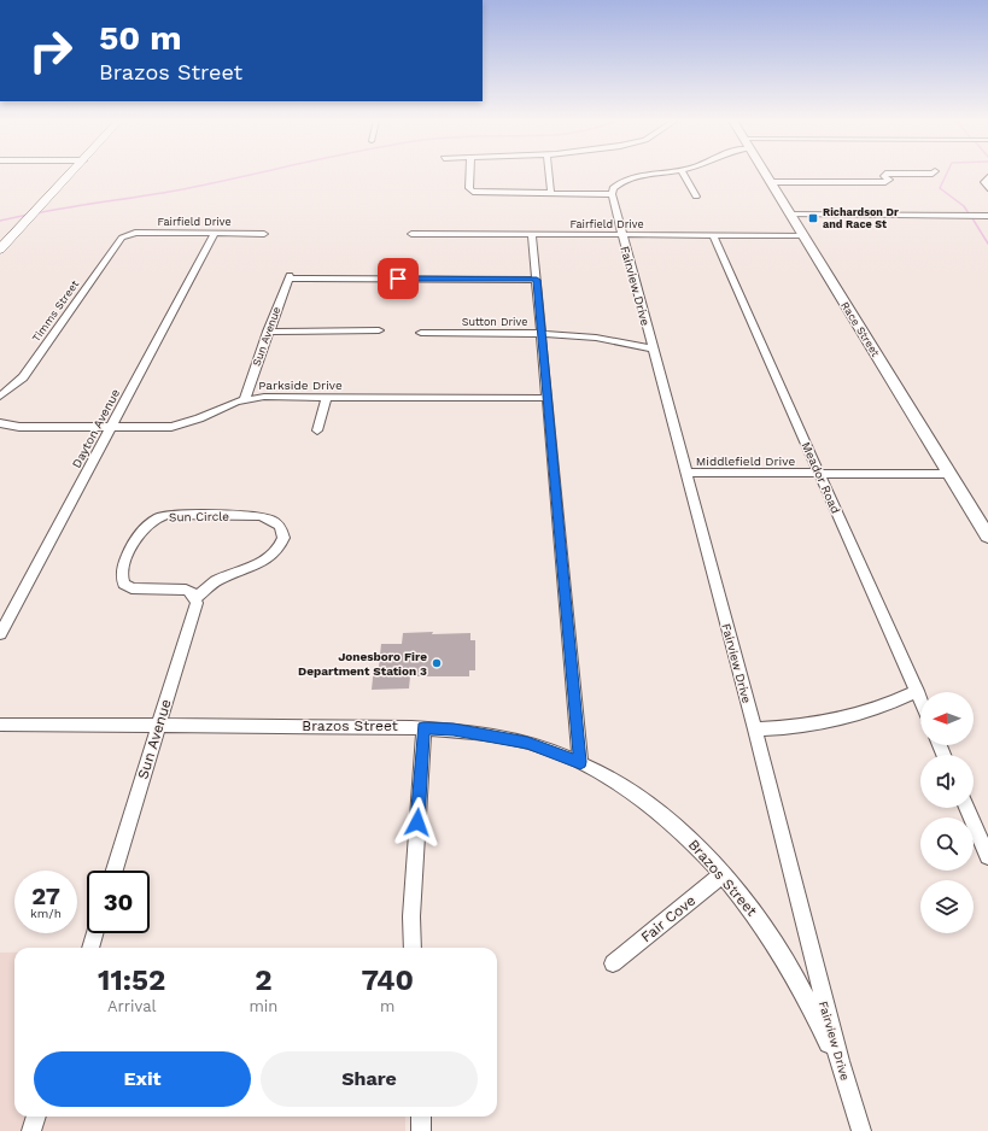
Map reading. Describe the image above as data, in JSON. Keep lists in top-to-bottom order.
{
  "streets": {
    "street": [
      "Fairfield Drive",
      "Fairview Drive",
      "Timms Street",
      "Sutton Drive",
      "Race Street",
      "Sun Avenue",
      "Parkside Drive",
      "Dayton Avenue",
      "Middlefield Drive",
      "Meador Road",
      "Sun Circle",
      "Brazos Street",
      "Fair Cove"
    ]
  },
  "crossings": [
    ["Fairfield Drive", "Fairview Drive"],
    ["Fairfield Drive", "Timms Street"],
    ["Fairfield Drive", "Race Street"],
    ["Fairfield Drive", "Dayton Avenue"],
    ["Fairfield Drive", "Meador Road"],
    ["Fairview Drive", "Sutton Drive"],
    ["Fairview Drive", "Middlefield Drive"],
    ["Fairview Drive", "Brazos Street"],
    ["Race Street", "Middlefield Drive"],
    ["Sun Avenue", "Parkside Drive"],
    ["Sun Avenue", "Sun Circle"],
    ["Sun Avenue", "Brazos Street"],
    ["Parkside Drive", "Dayton Avenue"],
    ["Middlefield Drive", "Meador Road"],
    ["Brazos Street", "Fair Cove"]
  ],
  "places": {
    "transit": ["Richardson Dr and Race St"],
    "other": ["Jonesboro Fire Department Station 3"]
  },
  "north": "left",
  "page": {
    "turn": ["50 m", "Brazos Street"],
    "speed": "27 km/h",
    "limit": "30",
    "eta": [
      "11:52",
      "Arrival",
      "2",
      "min",
      "740",
      "m"
    ],
    "buttons": ["Exit", "Share"]
  }
}
